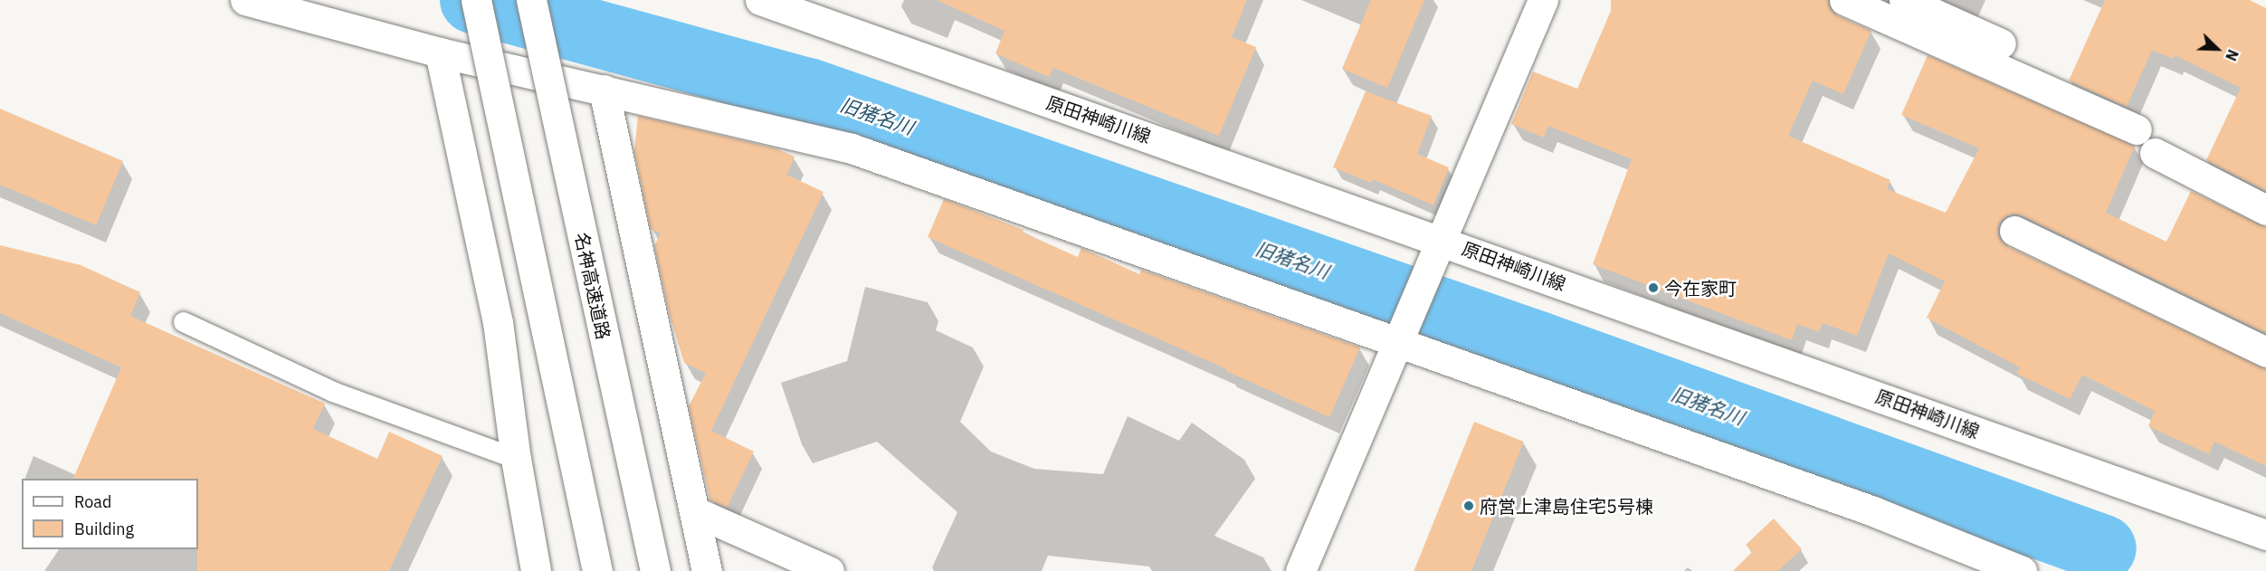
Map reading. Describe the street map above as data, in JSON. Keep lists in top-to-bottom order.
{
  "streets": {
    "main road": ["原田神崎川線", "名神高速道路"]
  },
  "water": ["旧猪名川"],
  "places": ["今在家町", "府営上津島住宅5号棟"],
  "legend": ["Road", "Building"],
  "north": "bottom right"
}
